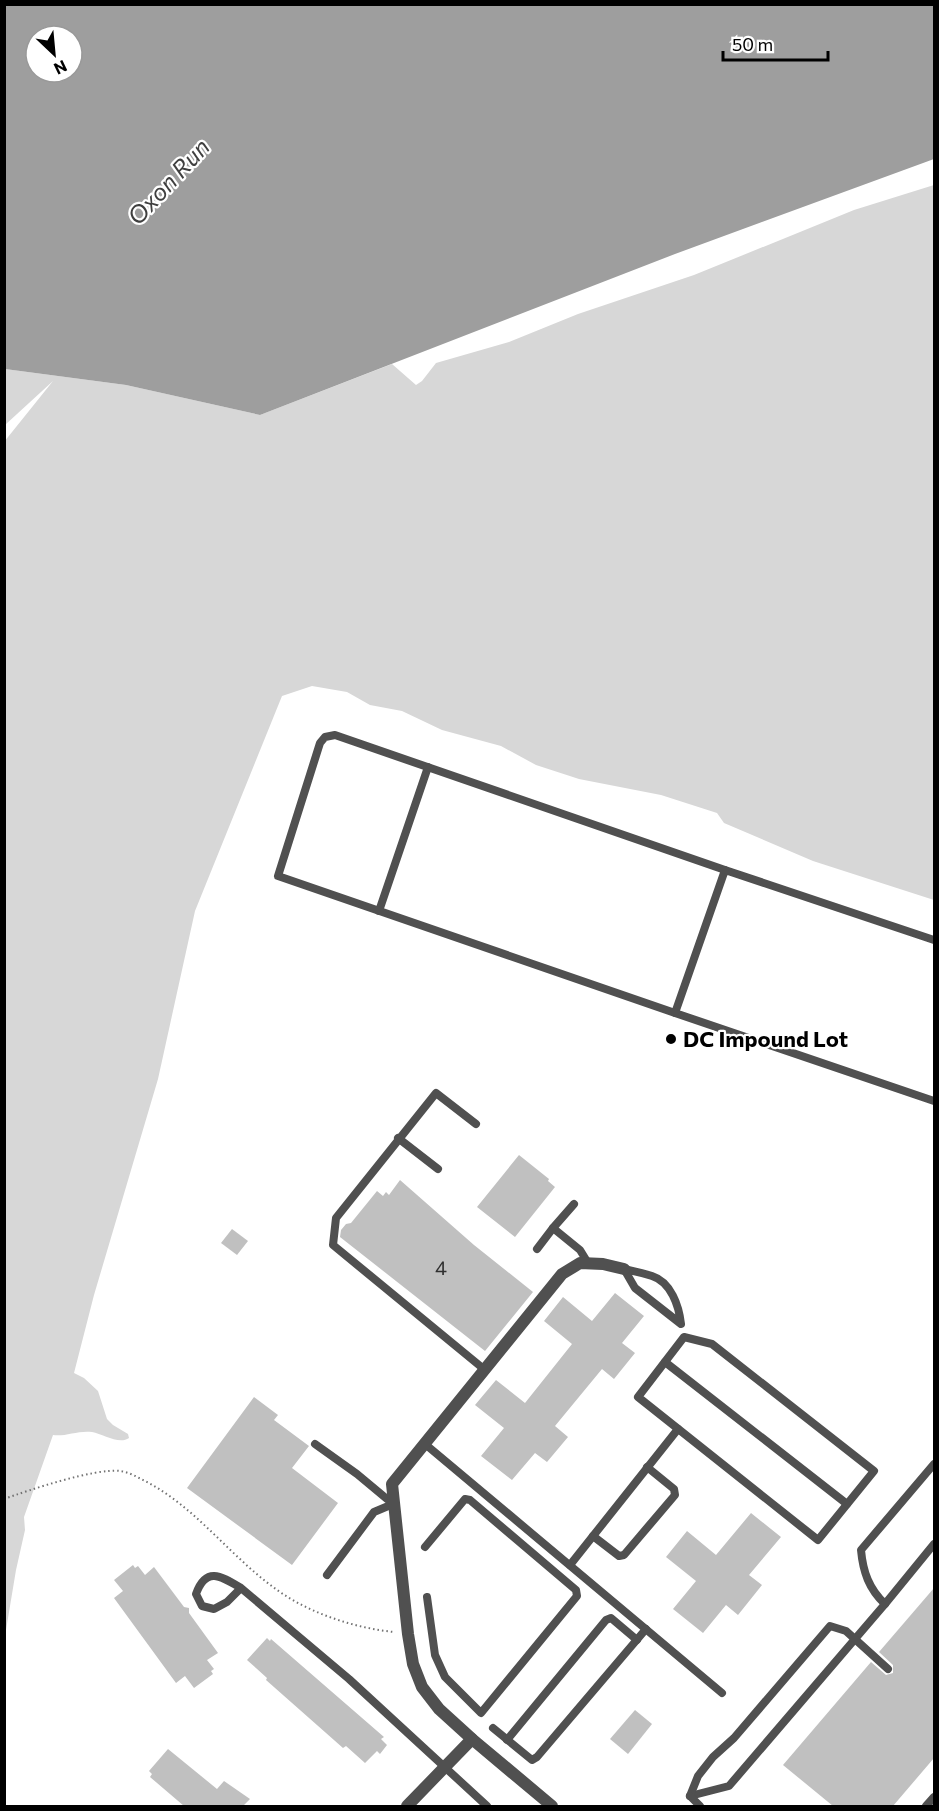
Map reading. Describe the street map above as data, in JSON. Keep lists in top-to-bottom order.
{
  "water": ["Oxon Run"],
  "places": ["DC Impound Lot"],
  "house_numbers": ["4"],
  "scale_bar": "50 m",
  "north": "bottom right"
}
